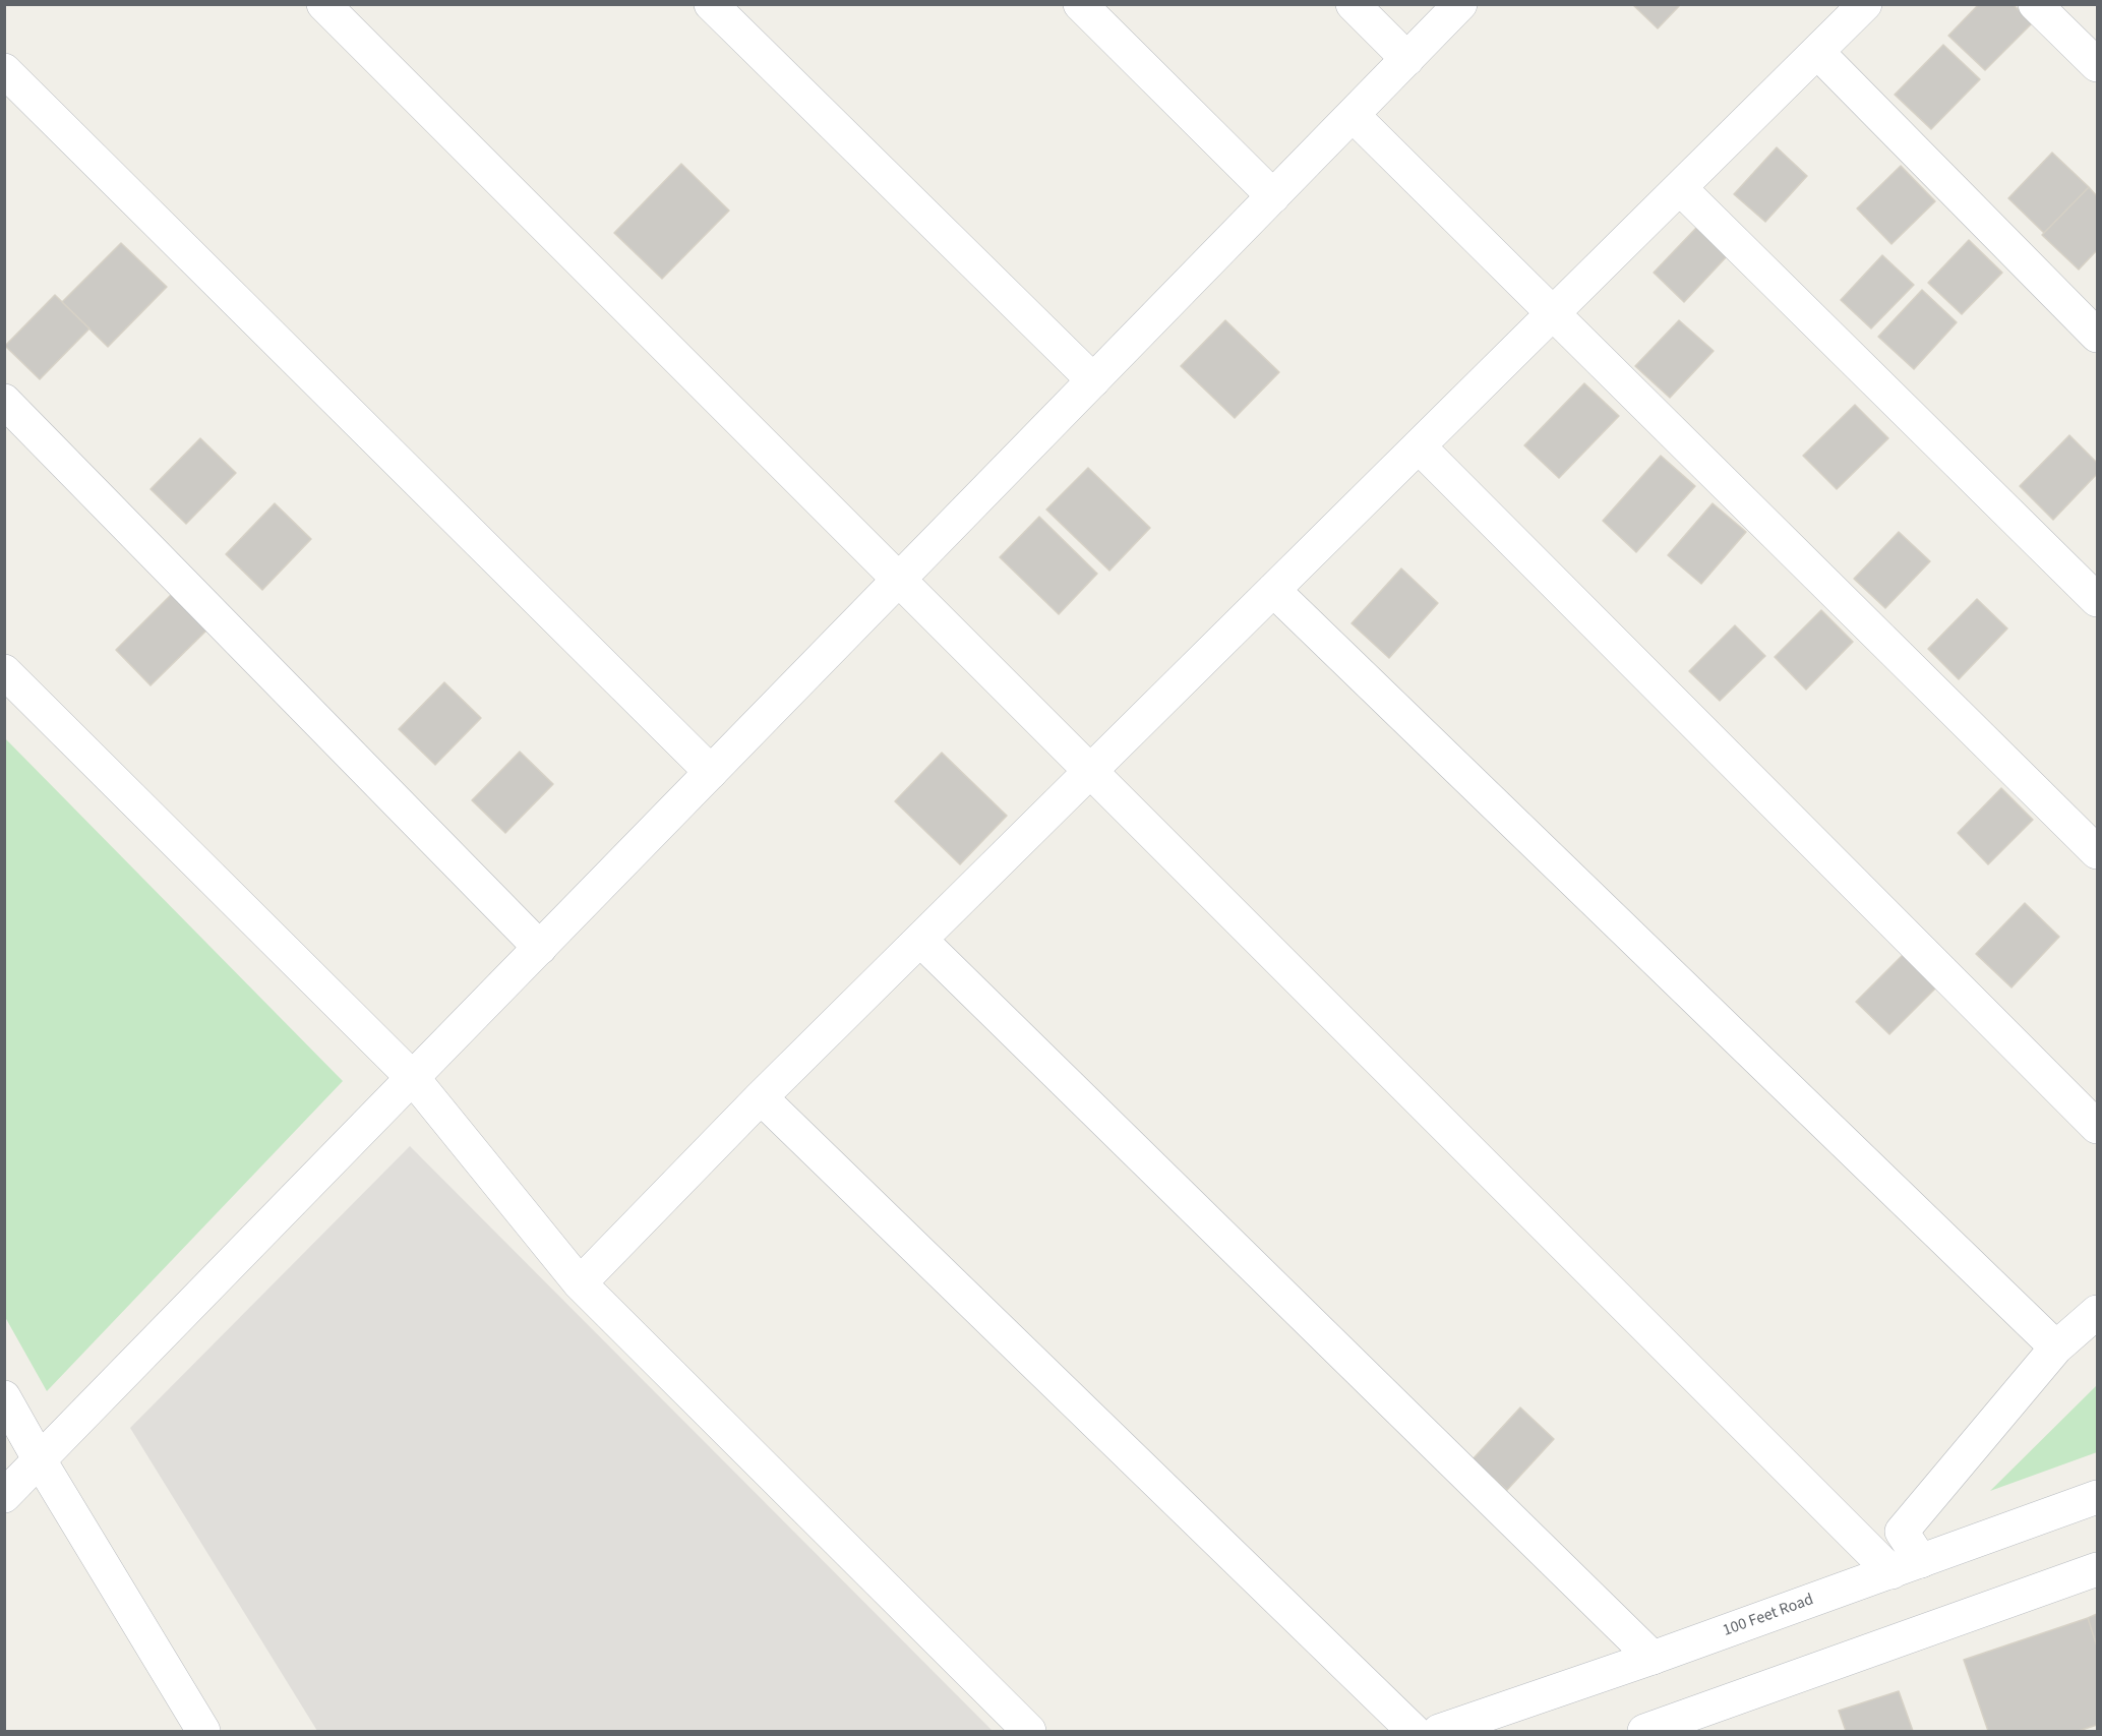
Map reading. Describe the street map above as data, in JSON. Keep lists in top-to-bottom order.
{
  "streets": {
    "street": ["100 Feet Road"]
  }
}
